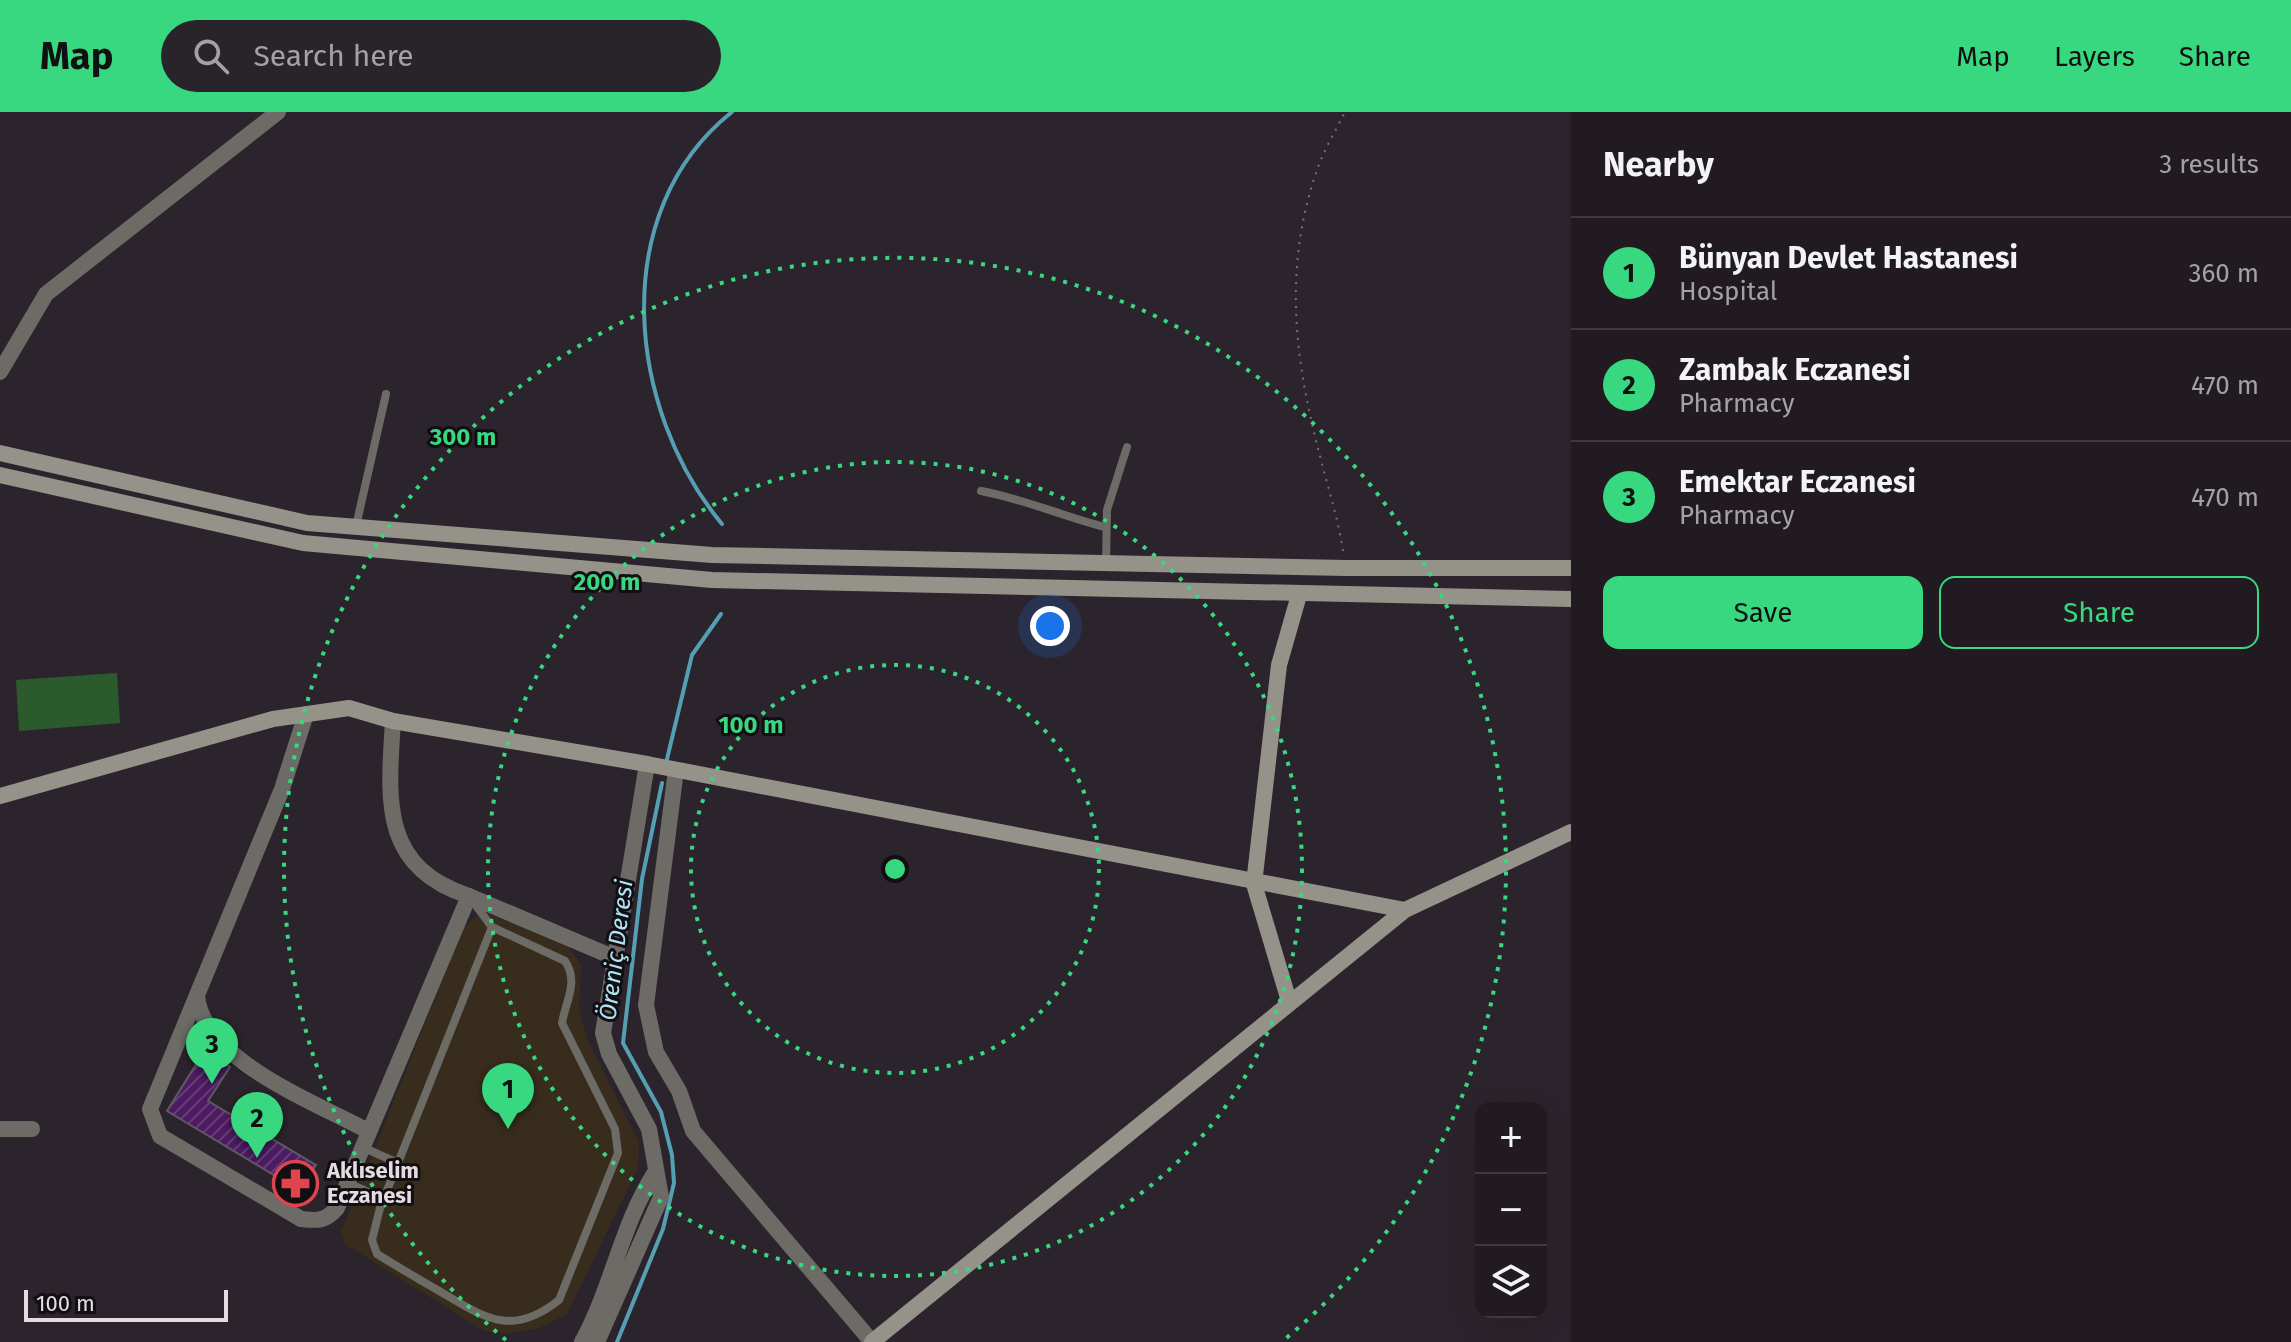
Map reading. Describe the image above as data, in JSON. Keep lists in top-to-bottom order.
{
  "water": ["Öreniç Deresi"],
  "places": {
    "pharmacy": ["Aklıselim Eczanesi"]
  },
  "scale_bar": "100 m",
  "page": {
    "header": "Map",
    "search": "Search here",
    "nav": ["Map", "Layers", "Share"],
    "heading": ["Nearby", "3 results"],
    "list": [
      {
        "mark": "1",
        "name": "Bünyan Devlet Hastanesi",
        "note": "Hospital",
        "value": "360 m"
      },
      {
        "mark": "2",
        "name": "Zambak Eczanesi",
        "note": "Pharmacy",
        "value": "470 m"
      },
      {
        "mark": "3",
        "name": "Emektar Eczanesi",
        "note": "Pharmacy",
        "value": "470 m"
      }
    ],
    "buttons": ["Save", "Share"],
    "pins": ["3", "1", "2"],
    "map_buttons": ["+", "−"],
    "scale": "100 m"
  },
  "rings": ["300 m", "200 m", "100 m"]
}
